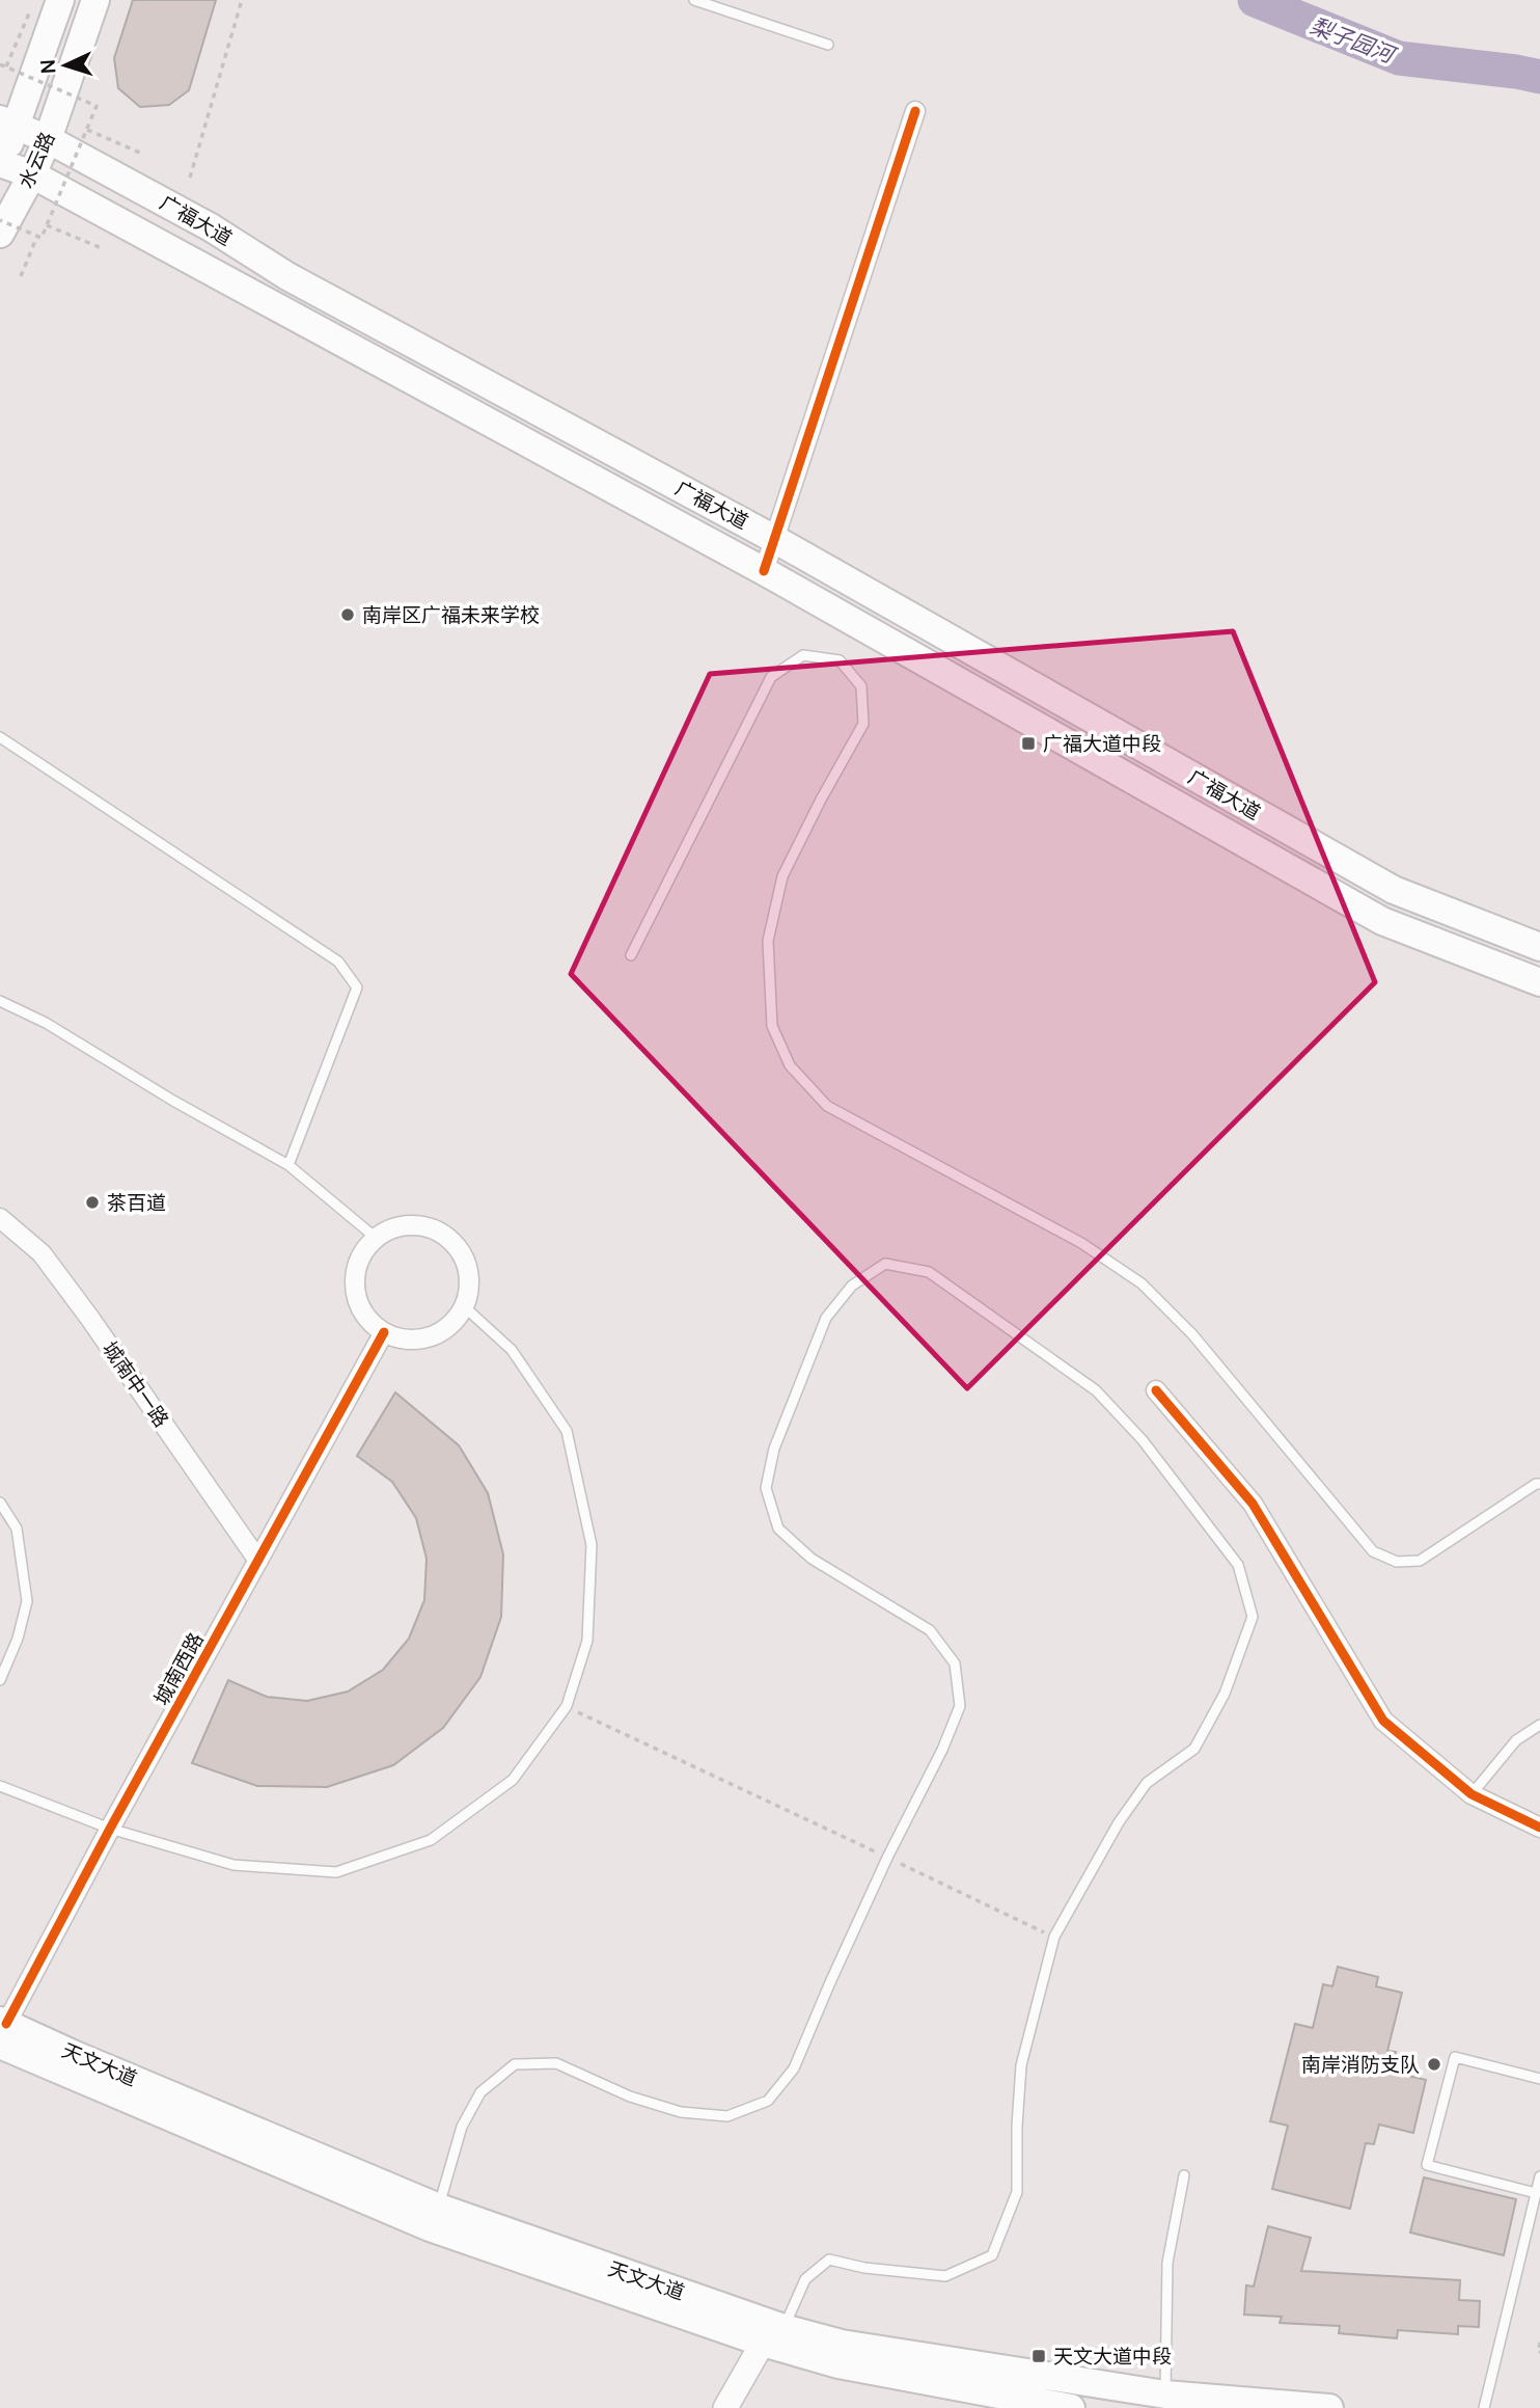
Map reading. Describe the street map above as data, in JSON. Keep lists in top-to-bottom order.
{
  "streets": {
    "main road": ["水云路", "广福大道", "天文大道"],
    "street": ["城南中一路", "城南西路"]
  },
  "crossings": [
    ["水云路", "广福大道"],
    ["城南中一路", "城南西路"],
    ["城南西路", "天文大道"]
  ],
  "water": ["梨子园河"],
  "places": {
    "other": ["南岸区广福未来学校", "茶百道", "南岸消防支队"],
    "transit": ["广福大道中段", "天文大道中段"]
  },
  "north": "left"
}
